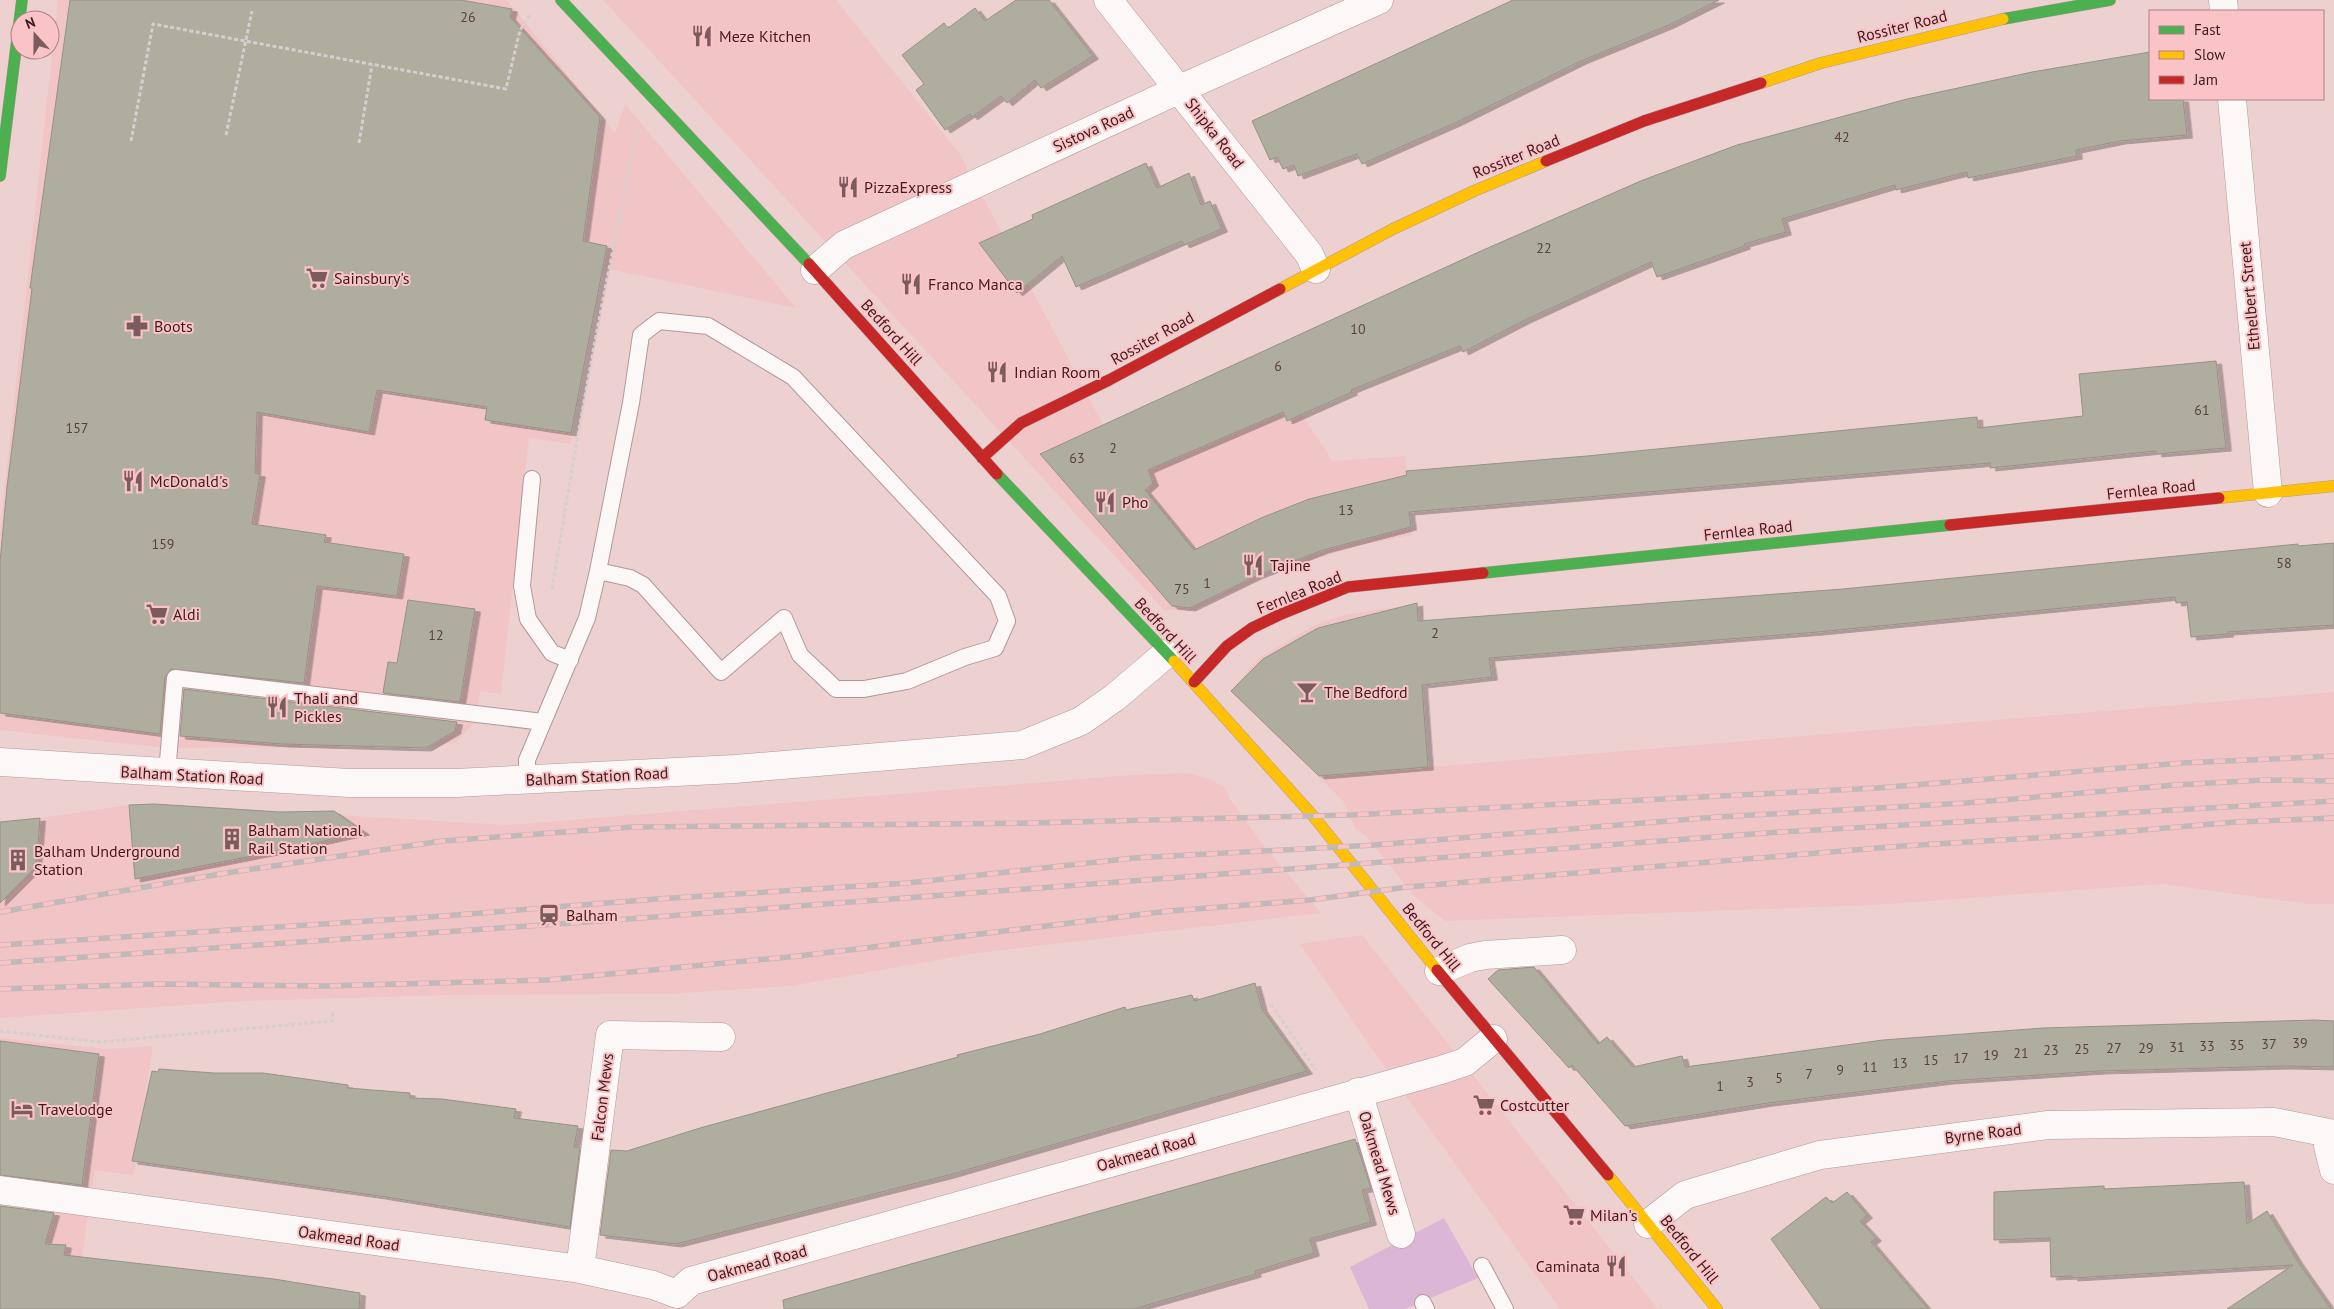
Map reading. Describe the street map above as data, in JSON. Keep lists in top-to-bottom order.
{
  "streets": {
    "main road": ["Rossiter Road", "Bedford Hill", "Fernlea Road"],
    "street": [
      "Sistova Road",
      "Shipka Road",
      "Ethelbert Street",
      "Balham Station Road",
      "Falcon Mews",
      "Byrne Road",
      "Oakmead Road",
      "Oakmead Mews"
    ]
  },
  "crossings": [
    ["Rossiter Road", "Shipka Road"],
    ["Rossiter Road", "Bedford Hill"],
    ["Sistova Road", "Shipka Road"],
    ["Sistova Road", "Bedford Hill"],
    ["Ethelbert Street", "Fernlea Road"],
    ["Bedford Hill", "Fernlea Road"],
    ["Bedford Hill", "Balham Station Road"],
    ["Bedford Hill", "Byrne Road"],
    ["Bedford Hill", "Oakmead Road"],
    ["Falcon Mews", "Oakmead Road"],
    ["Oakmead Road", "Oakmead Mews"]
  ],
  "places": {
    "restaurant": [
      "Meze Kitchen",
      "PizzaExpress",
      "Franco Manca",
      "Indian Room",
      "McDonald's",
      "Pho",
      "Tajine",
      "Thali and Pickles",
      "Caminata"
    ],
    "supermarket": [
      "Sainsbury's",
      "Aldi",
      "Costcutter",
      "Milan's"
    ],
    "pharmacy": ["Boots"],
    "bar": ["The Bedford"],
    "building": ["Balham National Rail Station", "Balham Underground Station"],
    "station": ["Balham"],
    "hotel": ["Travelodge"]
  },
  "house_numbers": [
    "26",
    "42",
    "22",
    "10",
    "6",
    "61",
    "157",
    "2",
    "63",
    "13",
    "159",
    "58",
    "1",
    "75",
    "2",
    "12",
    "39",
    "37",
    "35",
    "33",
    "31",
    "27",
    "29",
    "25",
    "23",
    "21",
    "19",
    "17",
    "15",
    "13",
    "11",
    "9",
    "7",
    "5",
    "3",
    "1"
  ],
  "legend": ["Fast", "Slow", "Jam"],
  "north": "top"
}
